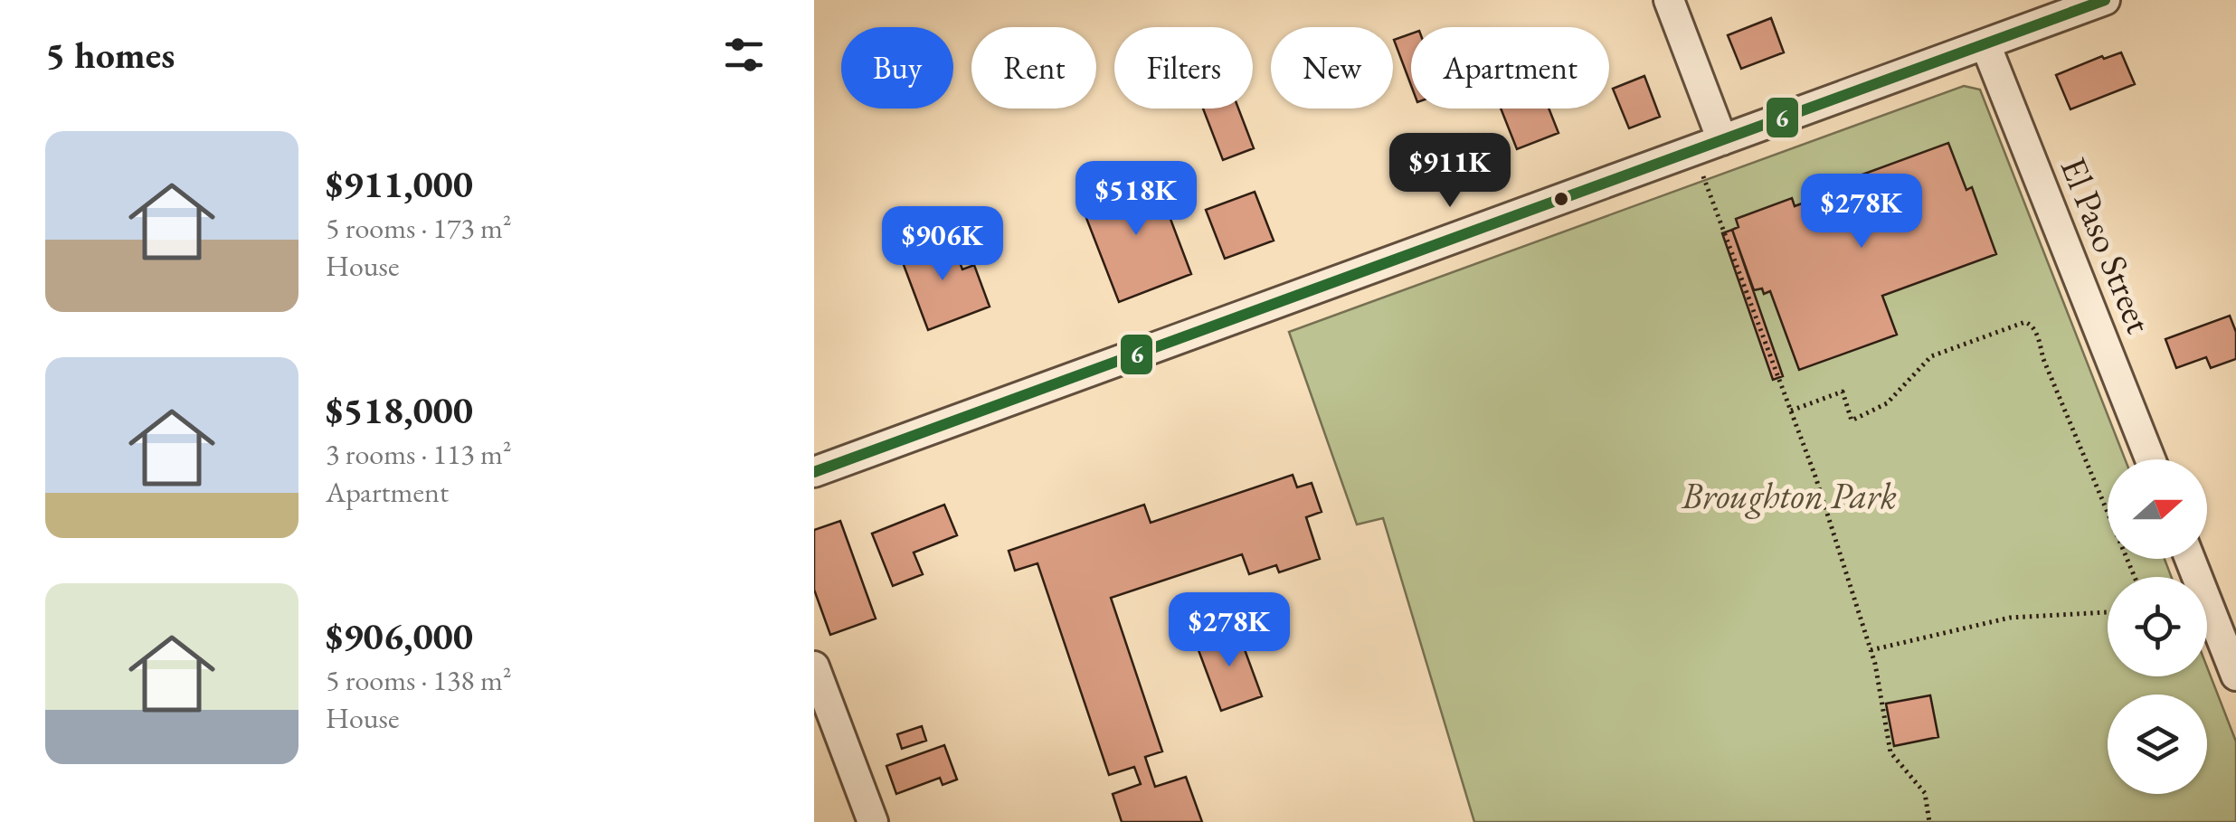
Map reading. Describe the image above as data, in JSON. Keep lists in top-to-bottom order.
{
  "streets": {
    "street": ["El Paso Street"]
  },
  "parks": ["Broughton Park"],
  "lines": ["transit line 6"],
  "north": "right",
  "page": {
    "heading": "5 homes",
    "chip": [
      "Buy",
      "Rent",
      "Filters",
      "New",
      "Apartment"
    ],
    "list": [
      {
        "name": "$911,000",
        "note": "5 rooms · 173 m² · House"
      },
      {
        "name": "$518,000",
        "note": "3 rooms · 113 m² · Apartment"
      },
      {
        "name": "$906,000",
        "note": "5 rooms · 138 m² · House"
      }
    ],
    "price": [
      "$911K",
      "$518K",
      "$278K",
      "$906K",
      "$278K"
    ]
  }
}
